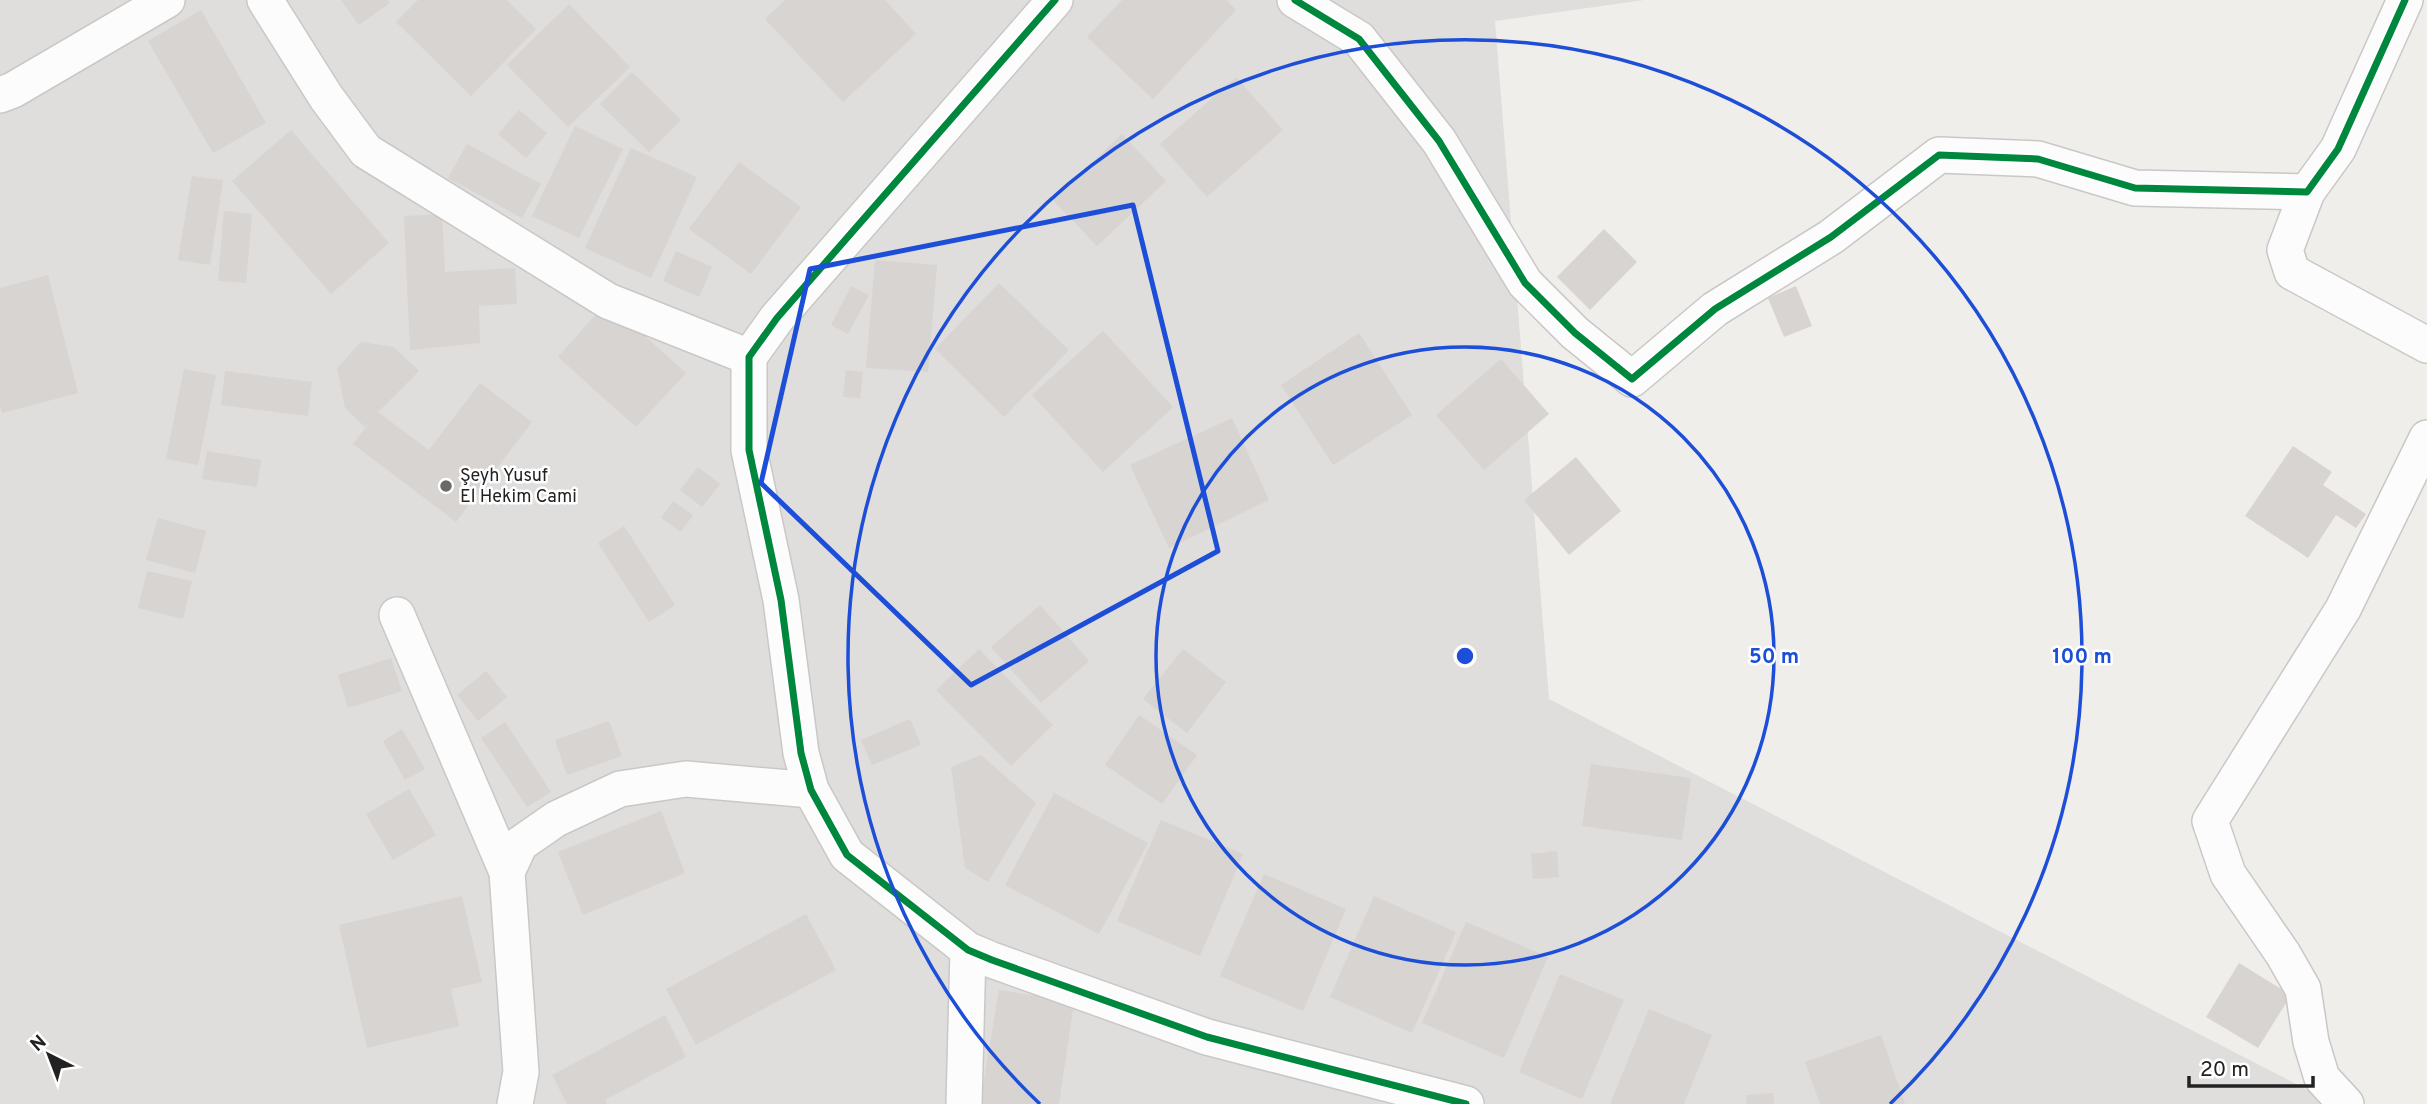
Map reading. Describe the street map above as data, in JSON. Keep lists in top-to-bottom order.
{
  "places": ["Şeyh Yusuf El Hekim Cami"],
  "scale_bar": "20 m",
  "north": "top left",
  "rings": ["50 m", "100 m"]
}
